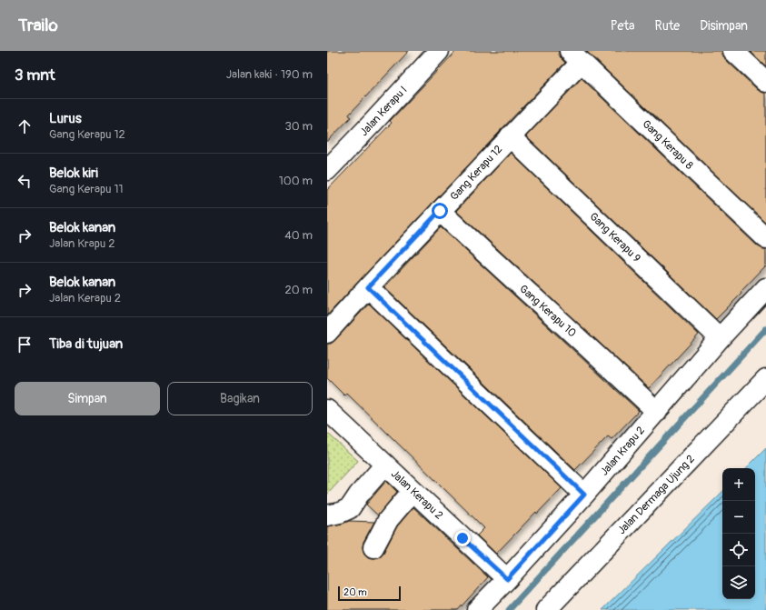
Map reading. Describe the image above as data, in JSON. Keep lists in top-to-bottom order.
{
  "streets": {
    "street": [
      "Jalan Kerapu I",
      "Gang Kerapu 8",
      "Gang Kerapu 12",
      "Gang Kerapu 9",
      "Gang Kerapu 10",
      "Jalan Krapu 2",
      "Jalan Kerapu 2",
      "Jalan Dermaga Ujung 2"
    ]
  },
  "crossings": [
    ["Gang Kerapu 8", "Gang Kerapu 12"],
    ["Gang Kerapu 12", "Gang Kerapu 9"],
    ["Gang Kerapu 12", "Gang Kerapu 10"],
    ["Gang Kerapu 9", "Jalan Krapu 2"],
    ["Gang Kerapu 10", "Jalan Krapu 2"],
    ["Jalan Krapu 2", "Jalan Kerapu 2"]
  ],
  "scale_bar": "20 m",
  "page": {
    "header": "Trailo",
    "nav": ["Peta", "Rute", "Disimpan"],
    "heading": ["3 mnt", "Jalan kaki · 190 m"],
    "list": [
      ["Lurus", "Gang Kerapu 12", "30 m"],
      ["Belok kiri", "Gang Kerapu 11", "100 m"],
      ["Belok kanan", "Jalan Krapu 2", "40 m"],
      ["Belok kanan", "Jalan Kerapu 2", "20 m"],
      "Tiba di tujuan"
    ],
    "buttons": ["Simpan", "Bagikan"],
    "map_buttons": ["+", "−"],
    "scale": "20 m"
  }
}
